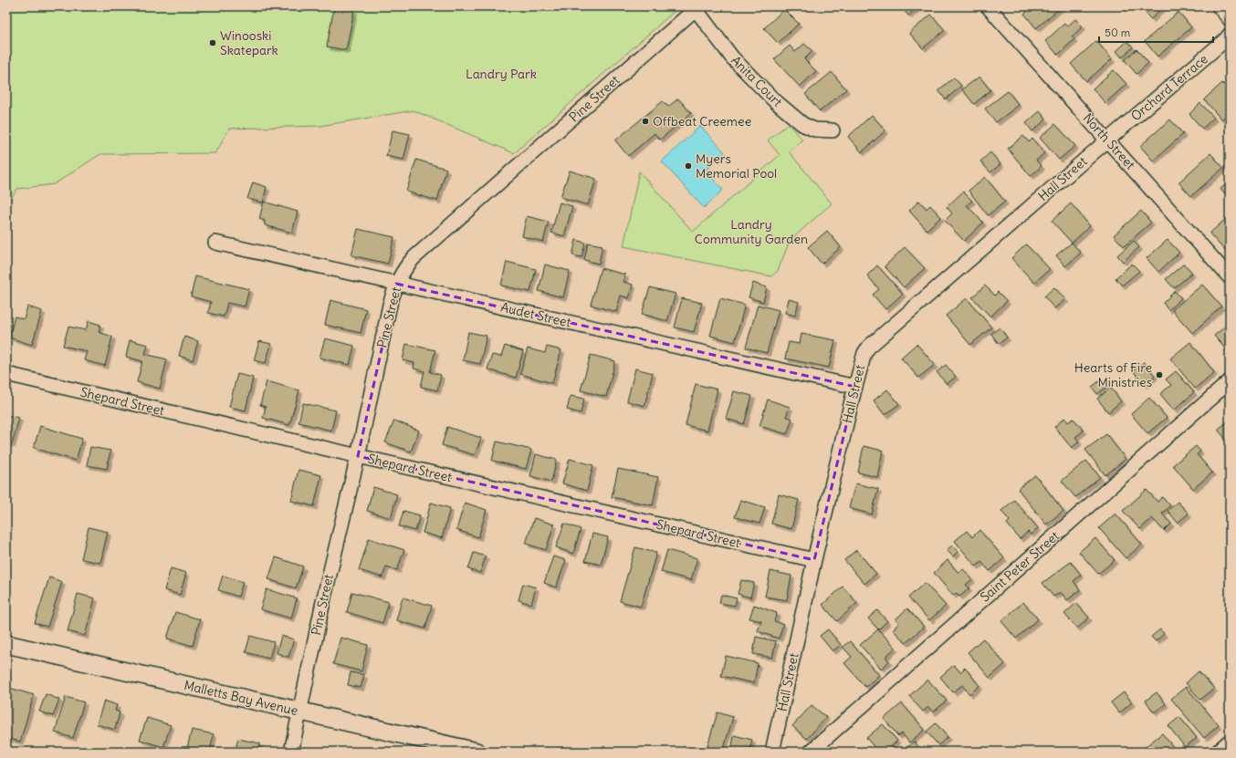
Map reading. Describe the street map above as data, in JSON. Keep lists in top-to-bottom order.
{
  "streets": {
    "street": [
      "Anita Court",
      "Orchard Terrace",
      "Pine Street",
      "North Street",
      "Hall Street",
      "Audet Street",
      "Shepard Street",
      "Saint Peter Street",
      "Malletts Bay Avenue"
    ]
  },
  "crossings": [
    ["Anita Court", "Pine Street"],
    ["Orchard Terrace", "North Street"],
    ["Orchard Terrace", "Hall Street"],
    ["Pine Street", "Audet Street"],
    ["Pine Street", "Shepard Street"],
    ["Pine Street", "Malletts Bay Avenue"],
    ["North Street", "Hall Street"],
    ["Hall Street", "Audet Street"],
    ["Hall Street", "Shepard Street"]
  ],
  "parks": ["Landry Park", "Landry Community Garden"],
  "places": [
    "Winooski Skatepark",
    "Offbeat Creemee",
    "Myers Memorial Pool",
    "Hearts of Fire Ministries"
  ],
  "scale_bar": "50 m"
}
